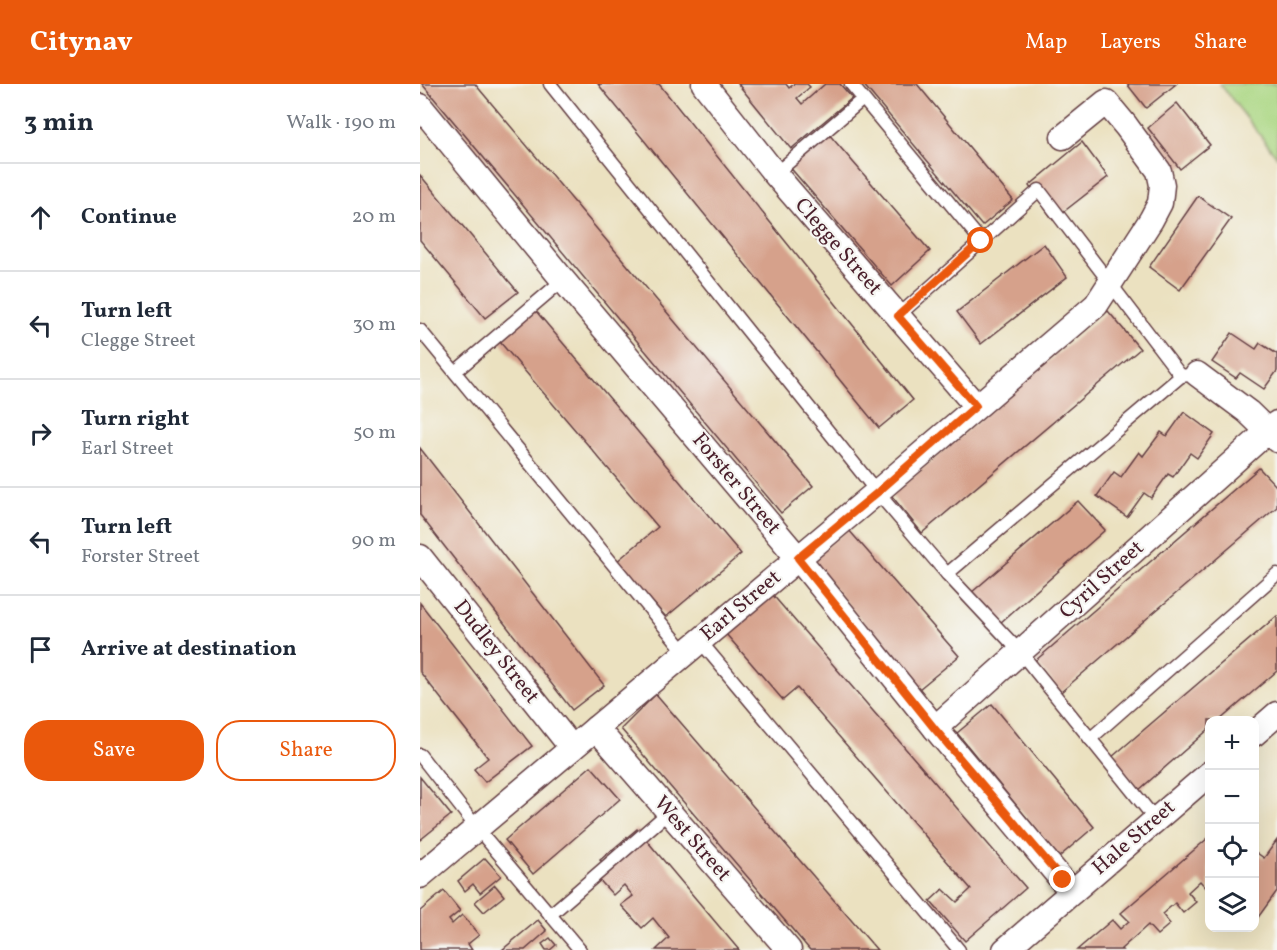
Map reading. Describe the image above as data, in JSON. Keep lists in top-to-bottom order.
{
  "streets": {
    "street": [
      "Clegge Street",
      "Forster Street",
      "Cyril Street",
      "Earl Street",
      "Dudley Street",
      "Hale Street",
      "West Street"
    ]
  },
  "crossings": [
    ["Clegge Street", "Earl Street"],
    ["Forster Street", "Cyril Street"],
    ["Forster Street", "Earl Street"],
    ["Forster Street", "Hale Street"],
    ["Earl Street", "Dudley Street"],
    ["Earl Street", "West Street"]
  ],
  "page": {
    "header": "Citynav",
    "nav": ["Map", "Layers", "Share"],
    "heading": ["3 min", "Walk · 190 m"],
    "list": [
      ["Continue", "20 m"],
      ["Turn left", "Clegge Street", "30 m"],
      ["Turn right", "Earl Street", "50 m"],
      ["Turn left", "Forster Street", "90 m"],
      "Arrive at destination"
    ],
    "buttons": ["Save", "Share"],
    "map_buttons": ["+", "−"]
  }
}
